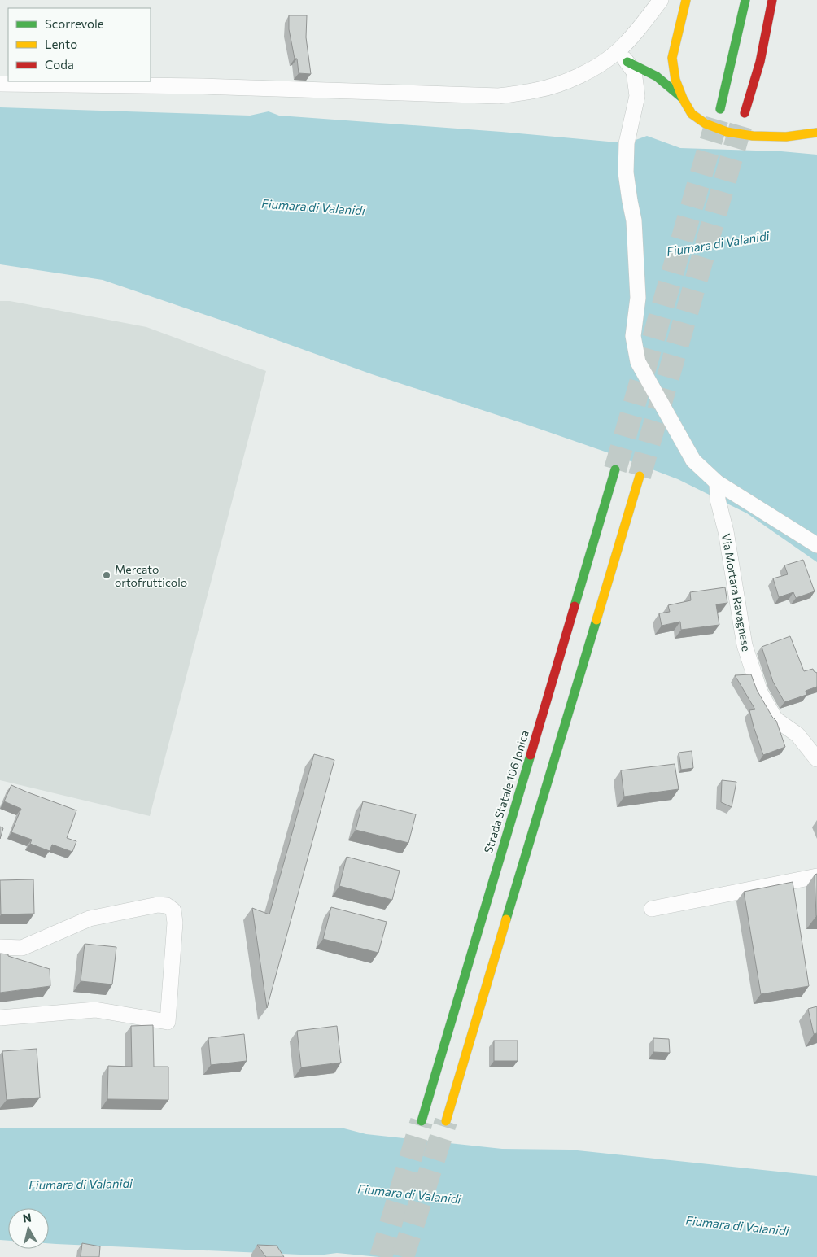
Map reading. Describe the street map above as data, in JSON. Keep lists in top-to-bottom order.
{
  "streets": {
    "highway": ["Strada Statale 106 Jonica"],
    "street": ["Via Mortara Ravagnese"]
  },
  "water": ["Fiumara di Valanidi"],
  "places": ["Mercato ortofrutticolo"],
  "legend": ["Scorrevole", "Lento", "Coda"],
  "north": "top"
}
